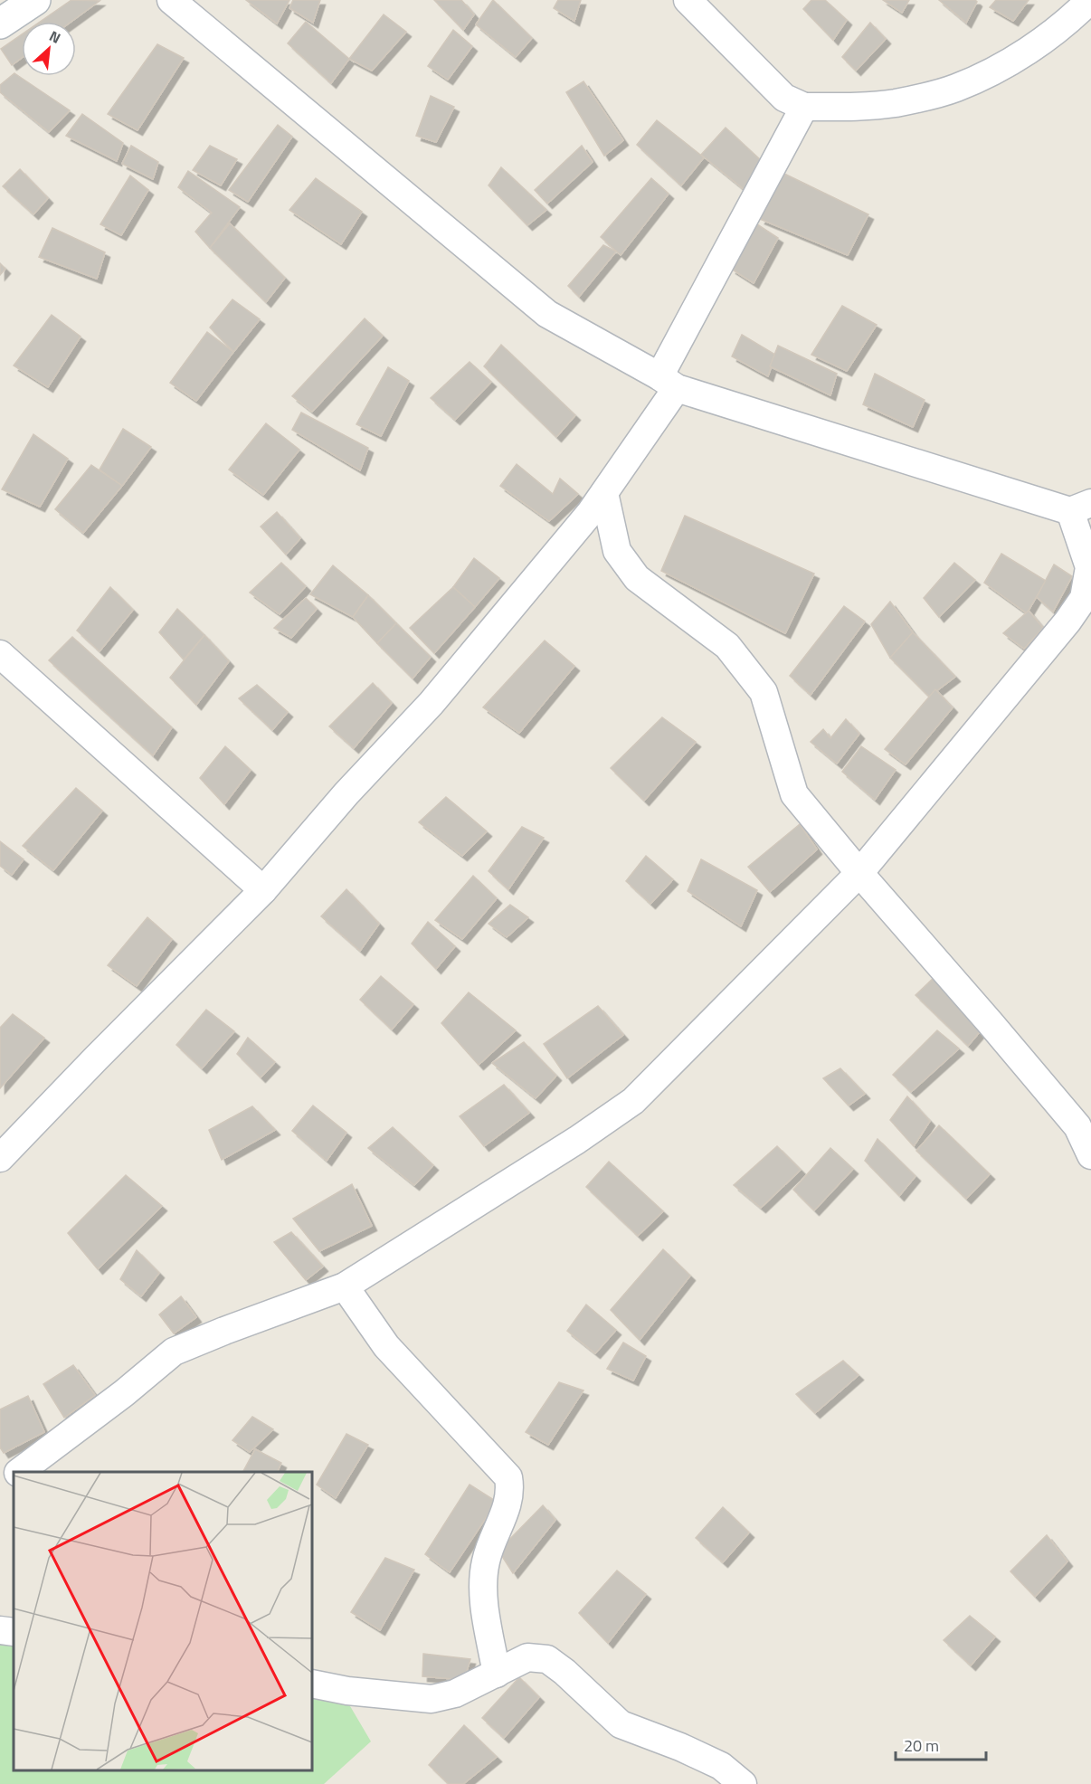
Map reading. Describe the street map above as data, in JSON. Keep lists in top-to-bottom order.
{
  "scale_bar": "20 m",
  "north": "top right"
}
